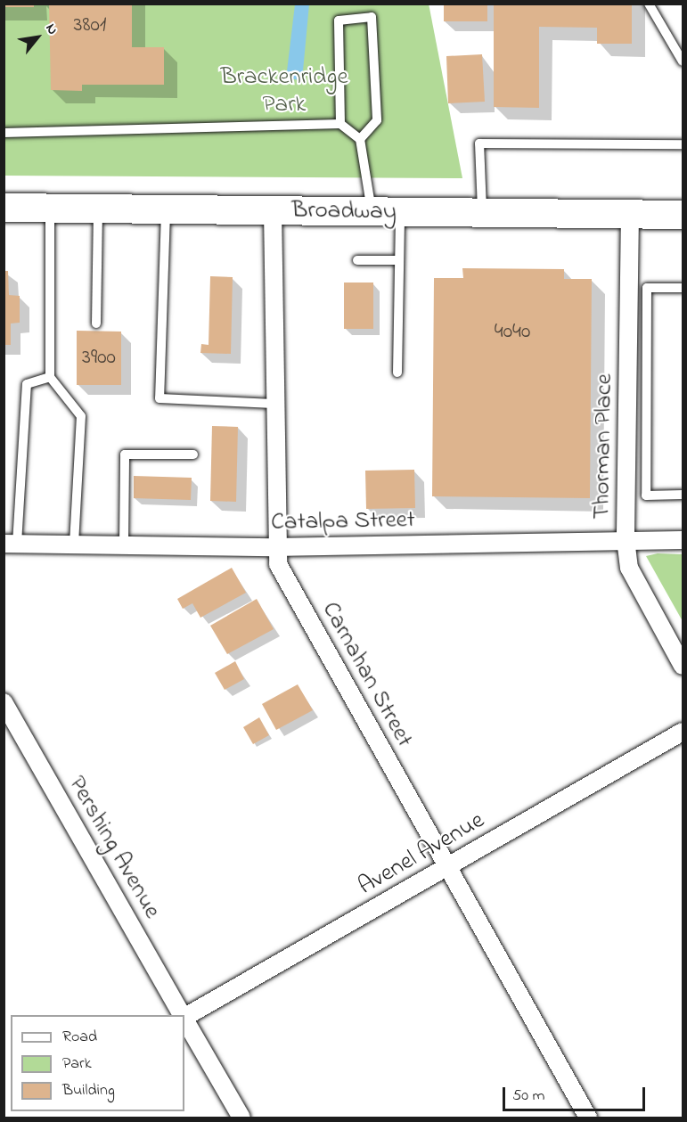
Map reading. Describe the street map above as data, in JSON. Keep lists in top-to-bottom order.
{
  "streets": {
    "main road": ["Broadway"],
    "street": [
      "Thorman Place",
      "Catalpa Street",
      "Carnahan Street",
      "Pershing Avenue",
      "Avenel Avenue"
    ]
  },
  "crossings": [
    ["Broadway", "Thorman Place"],
    ["Broadway", "Carnahan Street"],
    ["Thorman Place", "Catalpa Street"],
    ["Catalpa Street", "Carnahan Street"],
    ["Carnahan Street", "Avenel Avenue"]
  ],
  "parks": ["Brackenridge Park"],
  "house_numbers": ["3801", "4040", "3900"],
  "legend": ["Road", "Park", "Building"],
  "scale_bar": "50 m",
  "north": "top right"
}
